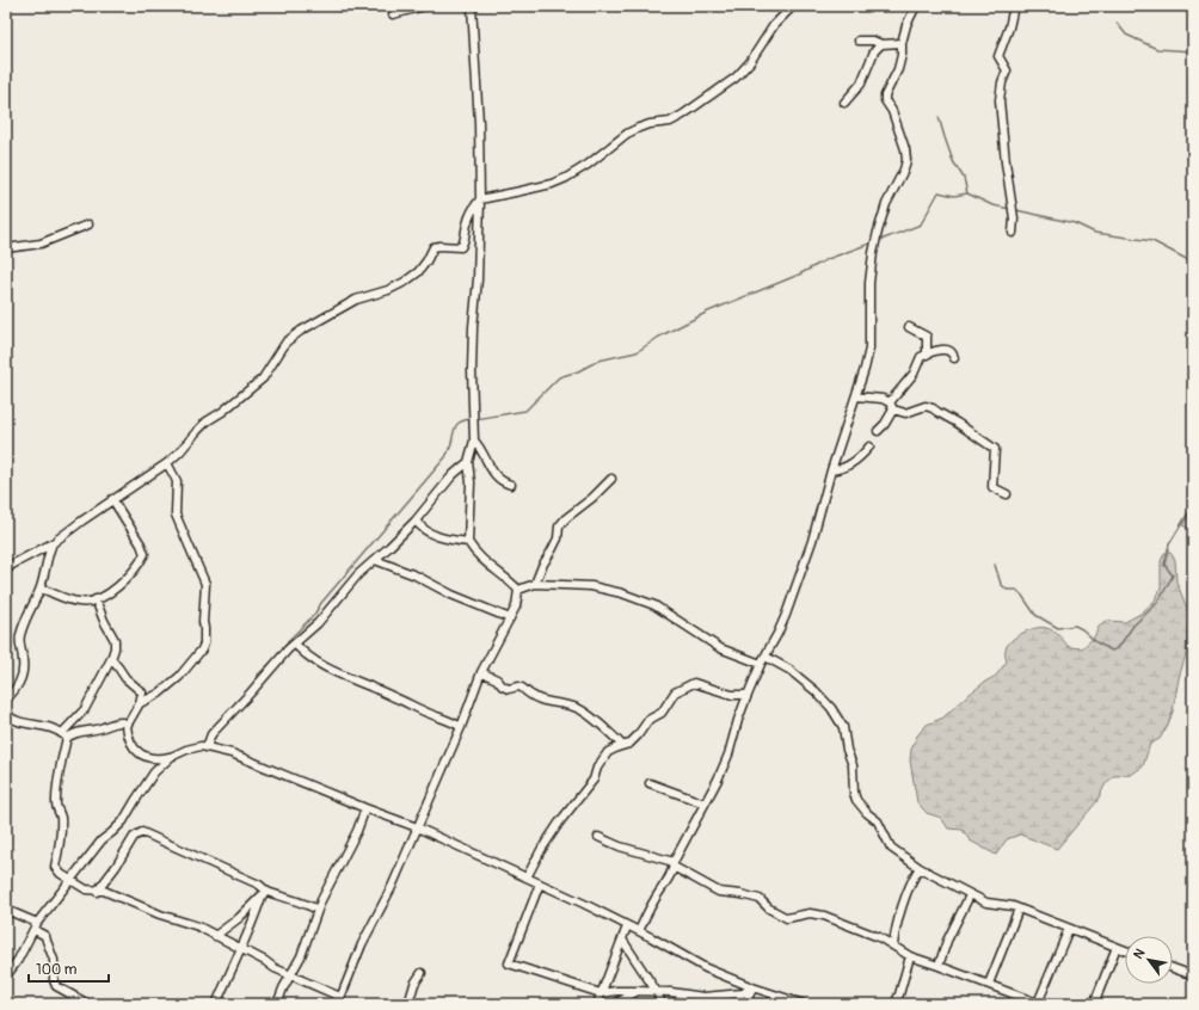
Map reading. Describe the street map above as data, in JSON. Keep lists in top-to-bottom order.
{
  "scale_bar": "100 m",
  "north": "top left"
}
